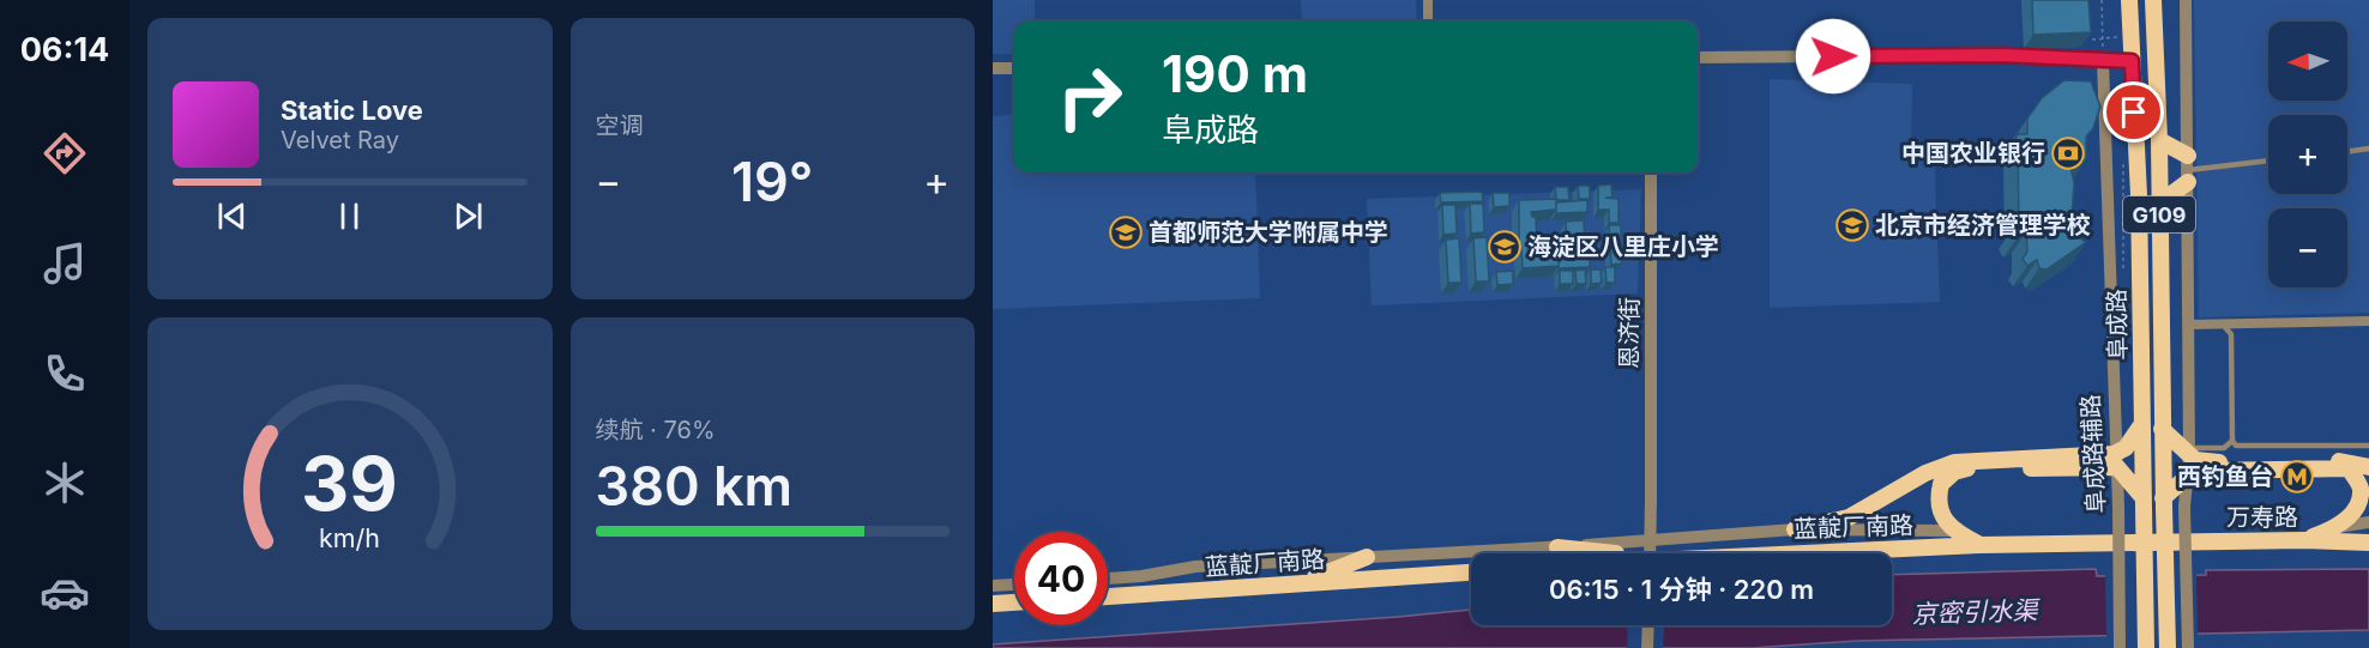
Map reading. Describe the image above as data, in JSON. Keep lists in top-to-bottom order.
{
  "streets": {
    "highway": [
      "G109",
      "阜成路",
      "万寿路",
      "蓝靛厂南路"
    ],
    "street": ["恩济街", "阜成路辅路"]
  },
  "crossings": [
    ["万寿路", "蓝靛厂南路"]
  ],
  "water": ["京密引水渠"],
  "places": {
    "bank": ["中国农业银行"],
    "school or university": ["北京市经济管理学校", "首都师范大学附属中学", "海淀区八里庄小学"],
    "metro station": ["西钓鱼台"]
  },
  "north": "left",
  "page": {
    "tabs": "06:14",
    "tile": [
      "空调",
      ["续航 · 76%", "380 km"]
    ],
    "map_buttons": ["+", "−"],
    "turn": ["190 m", "阜成路"],
    "song": ["Static Love", "Velvet Ray"],
    "heat": ["−", "19°", "+"],
    "limit": "40",
    "trip": "06:15 · 1 分钟 · 220 m",
    "gauge": ["39", "km/h"]
  }
}
